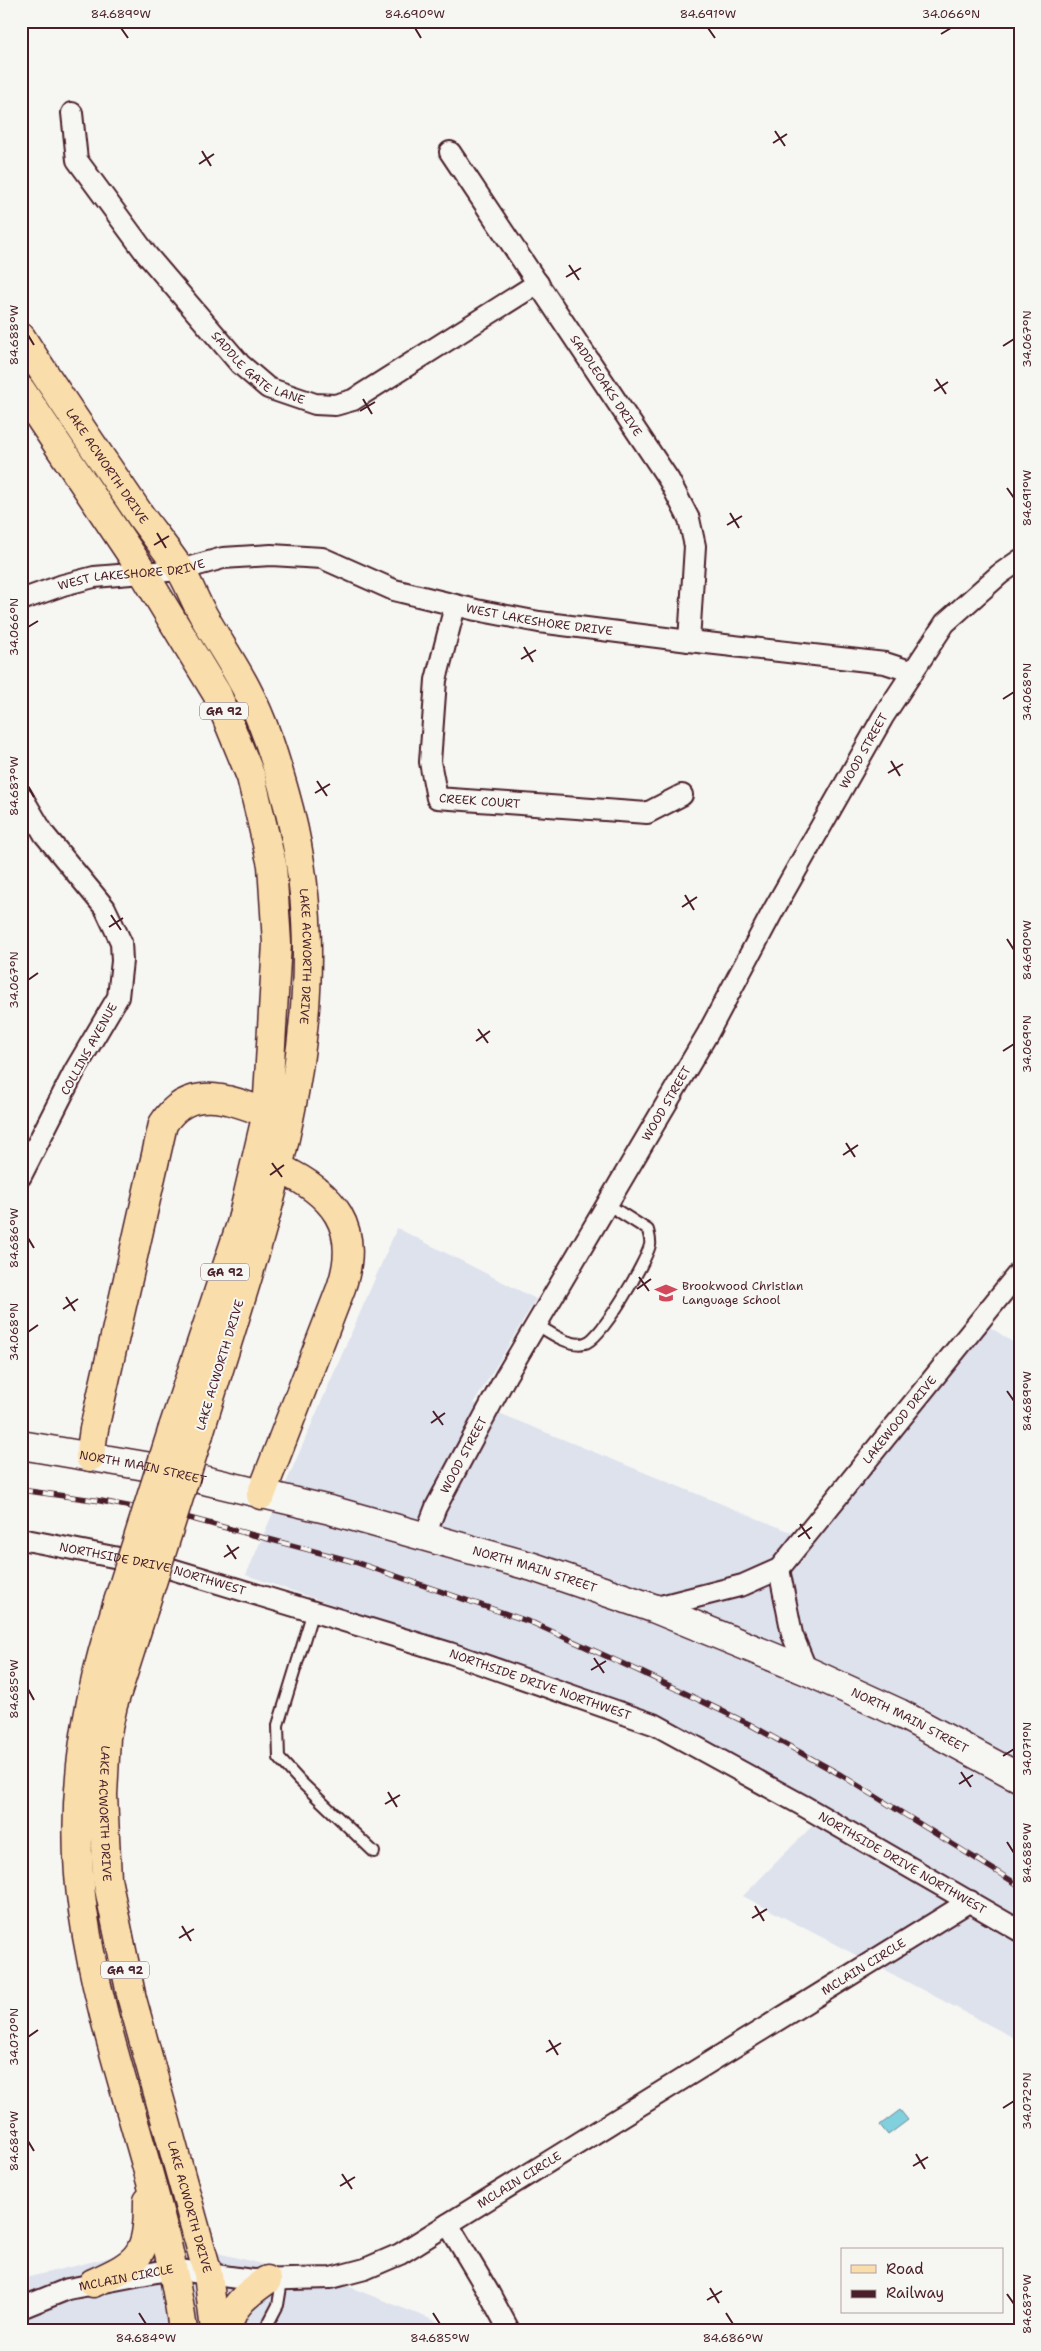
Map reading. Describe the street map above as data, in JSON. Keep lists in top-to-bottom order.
{
  "streets": {
    "main road": ["LAKE ACWORTH DRIVE", "GA 92", "NORTH MAIN STREET"],
    "street": [
      "SADDLE GATE LANE",
      "SADDLEOAKS DRIVE",
      "WEST LAKESHORE DRIVE",
      "WOOD STREET",
      "CREEK COURT",
      "COLLINS AVENUE",
      "LAKEWOOD DRIVE",
      "NORTHSIDE DRIVE NORTHWEST",
      "MCLAIN CIRCLE"
    ]
  },
  "crossings": [
    ["SADDLE GATE LANE", "SADDLEOAKS DRIVE"],
    ["SADDLEOAKS DRIVE", "WEST LAKESHORE DRIVE"],
    ["LAKE ACWORTH DRIVE", "WEST LAKESHORE DRIVE"],
    ["LAKE ACWORTH DRIVE", "MCLAIN CIRCLE"],
    ["WEST LAKESHORE DRIVE", "WOOD STREET"],
    ["WEST LAKESHORE DRIVE", "CREEK COURT"],
    ["WOOD STREET", "NORTH MAIN STREET"],
    ["LAKEWOOD DRIVE", "NORTH MAIN STREET"],
    ["NORTHSIDE DRIVE NORTHWEST", "MCLAIN CIRCLE"]
  ],
  "places": {
    "school or university": ["Brookwood Christian Language School"]
  },
  "legend": ["Road", "Railway"],
  "coordinates": [
    "84.689°W",
    "84.690°W",
    "84.691°W",
    "34.066°N",
    "84.688°W",
    "34.067°N",
    "34.068°N",
    "84.687°W",
    "34.069°N",
    "84.686°W",
    "84.685°W",
    "34.071°N",
    "34.070°N",
    "34.072°N",
    "84.684°W"
  ]
}
